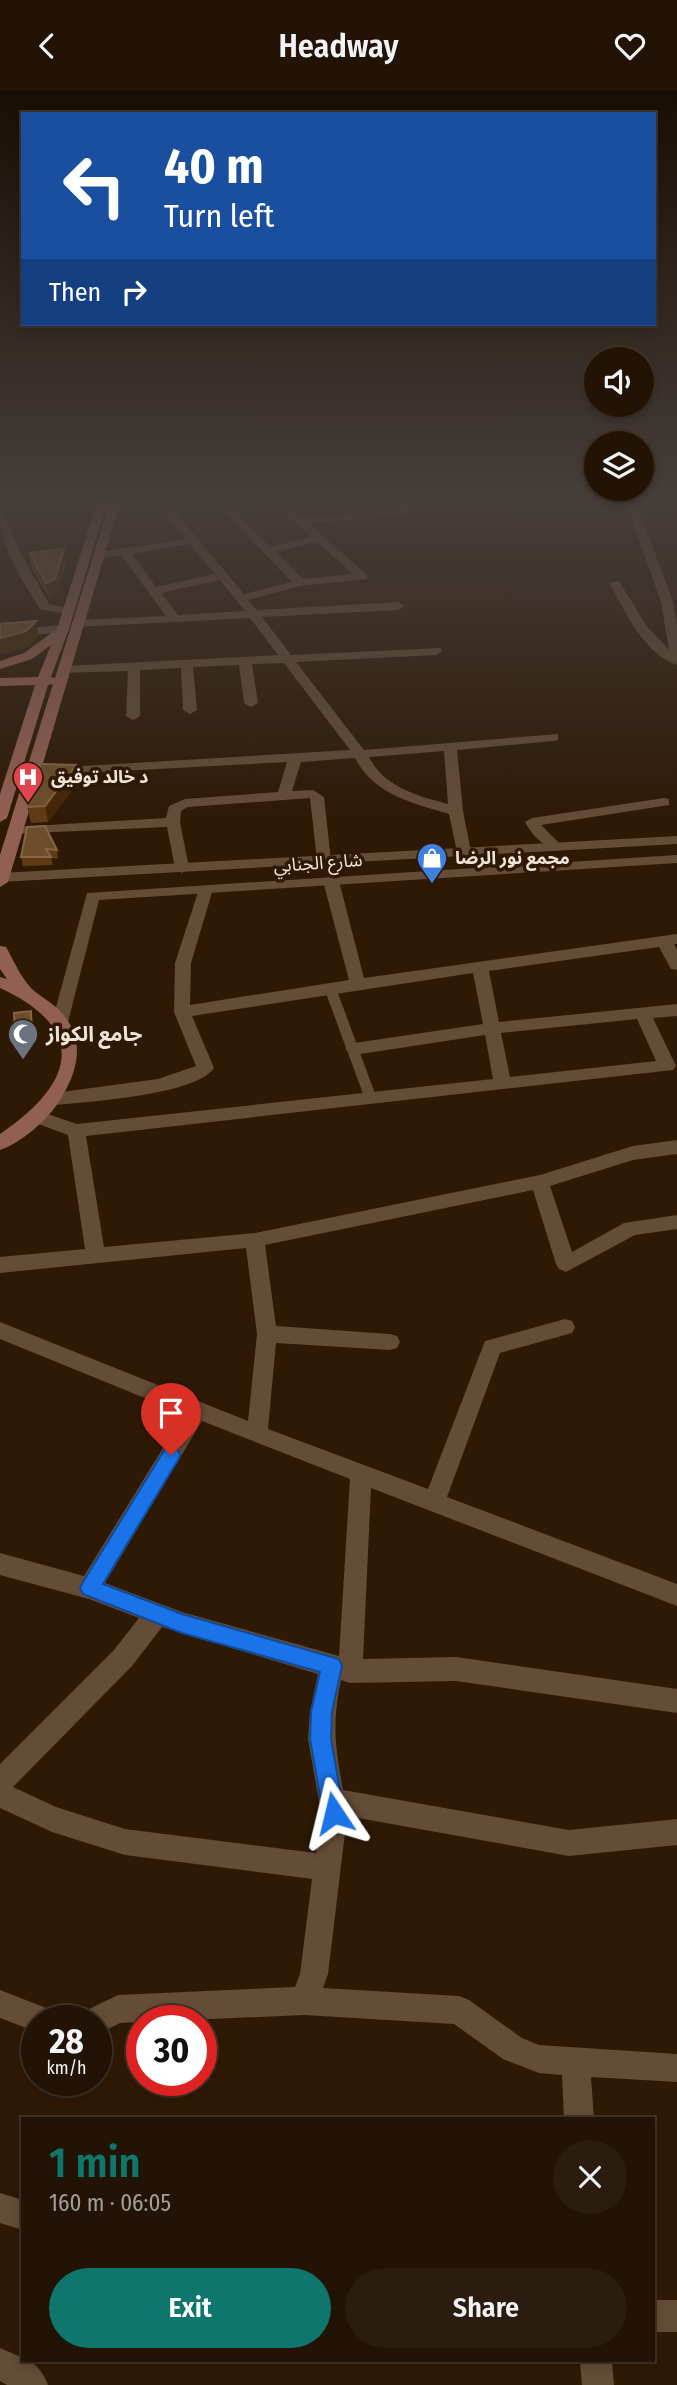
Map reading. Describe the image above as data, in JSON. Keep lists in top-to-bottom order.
{
  "streets": {
    "street": ["شارع الجنابي"]
  },
  "places": {
    "hospital": ["د خالد توفيق"],
    "shop": ["مجمع نور الرضا"],
    "mosque": ["جامع الكواز"]
  },
  "page": {
    "header": "Headway",
    "turn": ["40 m", "Turn left"],
    "then": "Then",
    "speed": "28 km/h",
    "limit": "30",
    "heading": ["1 min", "160 m · 06:05"],
    "buttons": ["Exit", "Share"]
  }
}
